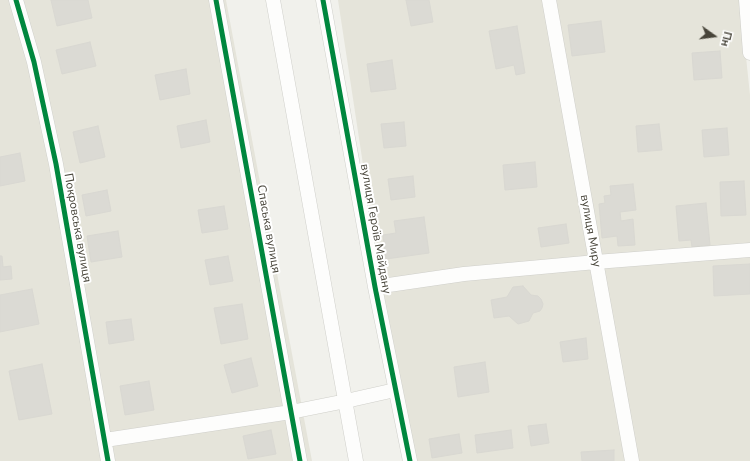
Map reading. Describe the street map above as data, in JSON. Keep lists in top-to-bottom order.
{
  "streets": {
    "street": [
      "Покровська вулиця",
      "Спаська вулиця",
      "вулиця Героїв Майдану",
      "вулиця Миру"
    ]
  },
  "north": "right"
}
